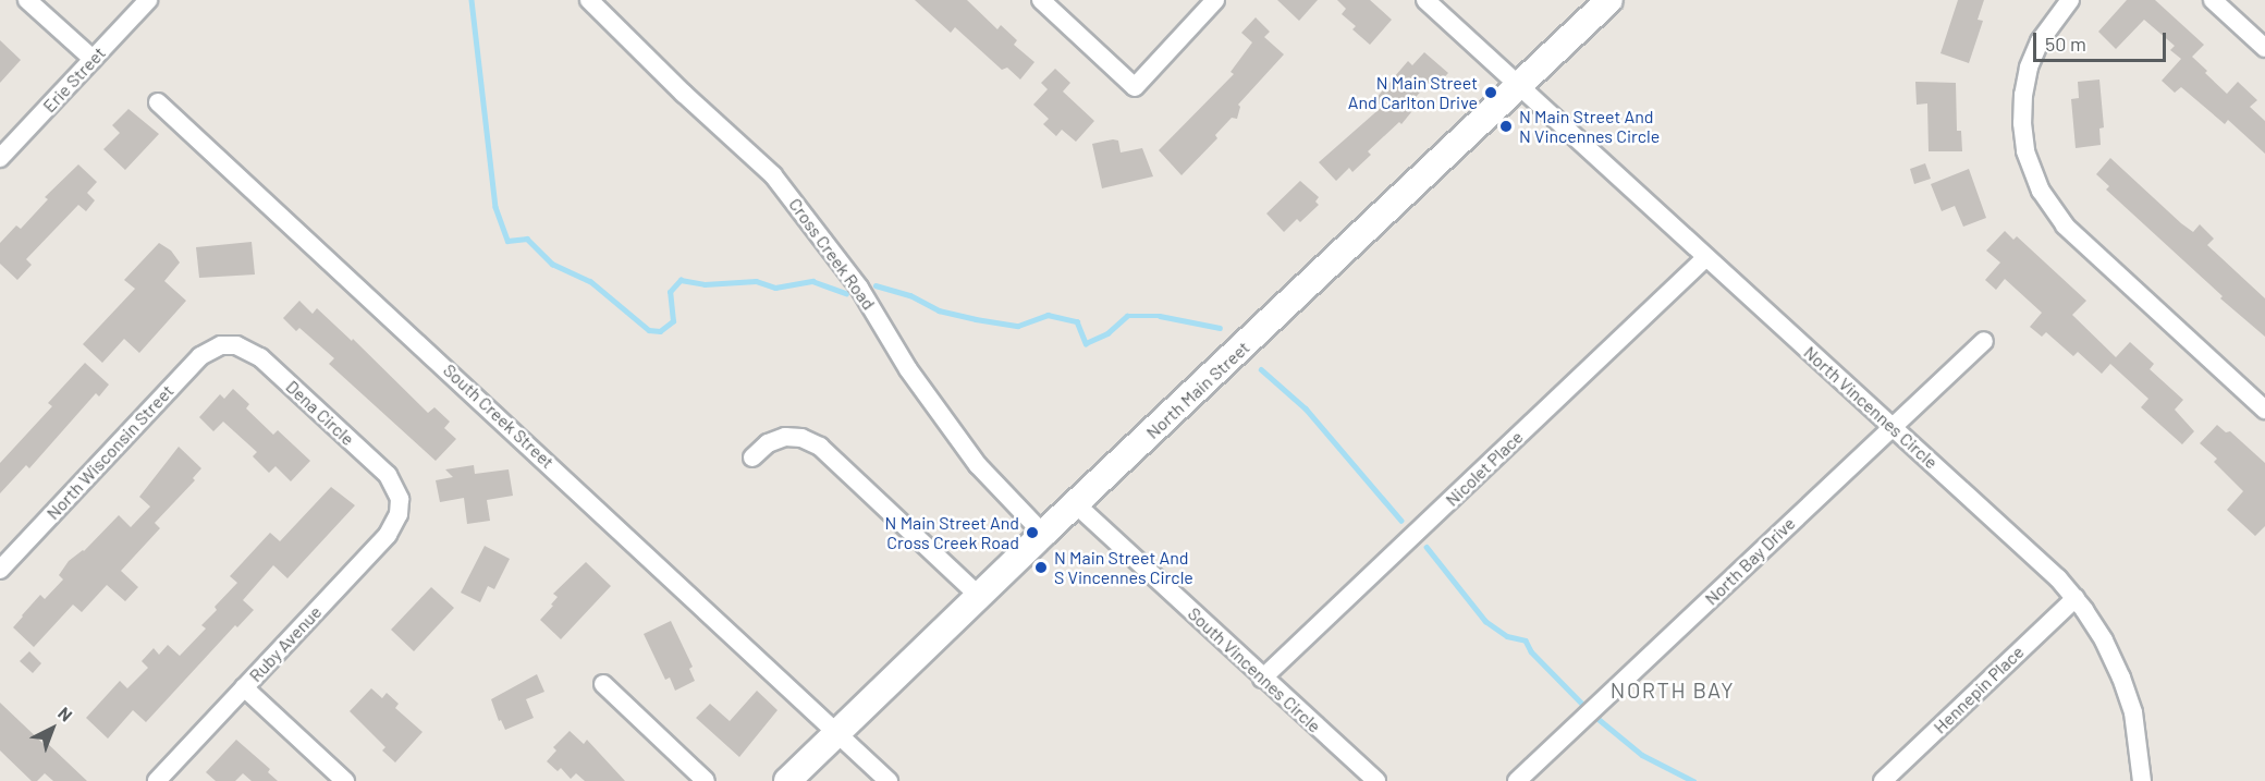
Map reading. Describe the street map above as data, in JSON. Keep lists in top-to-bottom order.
{
  "streets": {
    "main road": ["North Main Street"],
    "street": [
      "Erie Street",
      "Cross Creek Road",
      "North Vincennes Circle",
      "Dena Circle",
      "South Creek Street",
      "North Wisconsin Street",
      "Nicolet Place",
      "North Bay Drive",
      "Ruby Avenue",
      "South Vincennes Circle",
      "Hennepin Place"
    ]
  },
  "crossings": [
    ["Cross Creek Road", "North Main Street"],
    ["North Main Street", "North Vincennes Circle"],
    ["North Main Street", "South Creek Street"],
    ["North Main Street", "South Vincennes Circle"],
    ["North Vincennes Circle", "Nicolet Place"],
    ["North Vincennes Circle", "North Bay Drive"],
    ["North Vincennes Circle", "Hennepin Place"],
    ["Dena Circle", "North Wisconsin Street"],
    ["Dena Circle", "Ruby Avenue"],
    ["Nicolet Place", "South Vincennes Circle"]
  ],
  "districts": ["NORTH BAY"],
  "places": [
    "N Main Street And Carlton Drive",
    "N Main Street And N Vincennes Circle",
    "N Main Street And Cross Creek Road",
    "N Main Street And S Vincennes Circle"
  ],
  "scale_bar": "50 m",
  "north": "top right"
}
